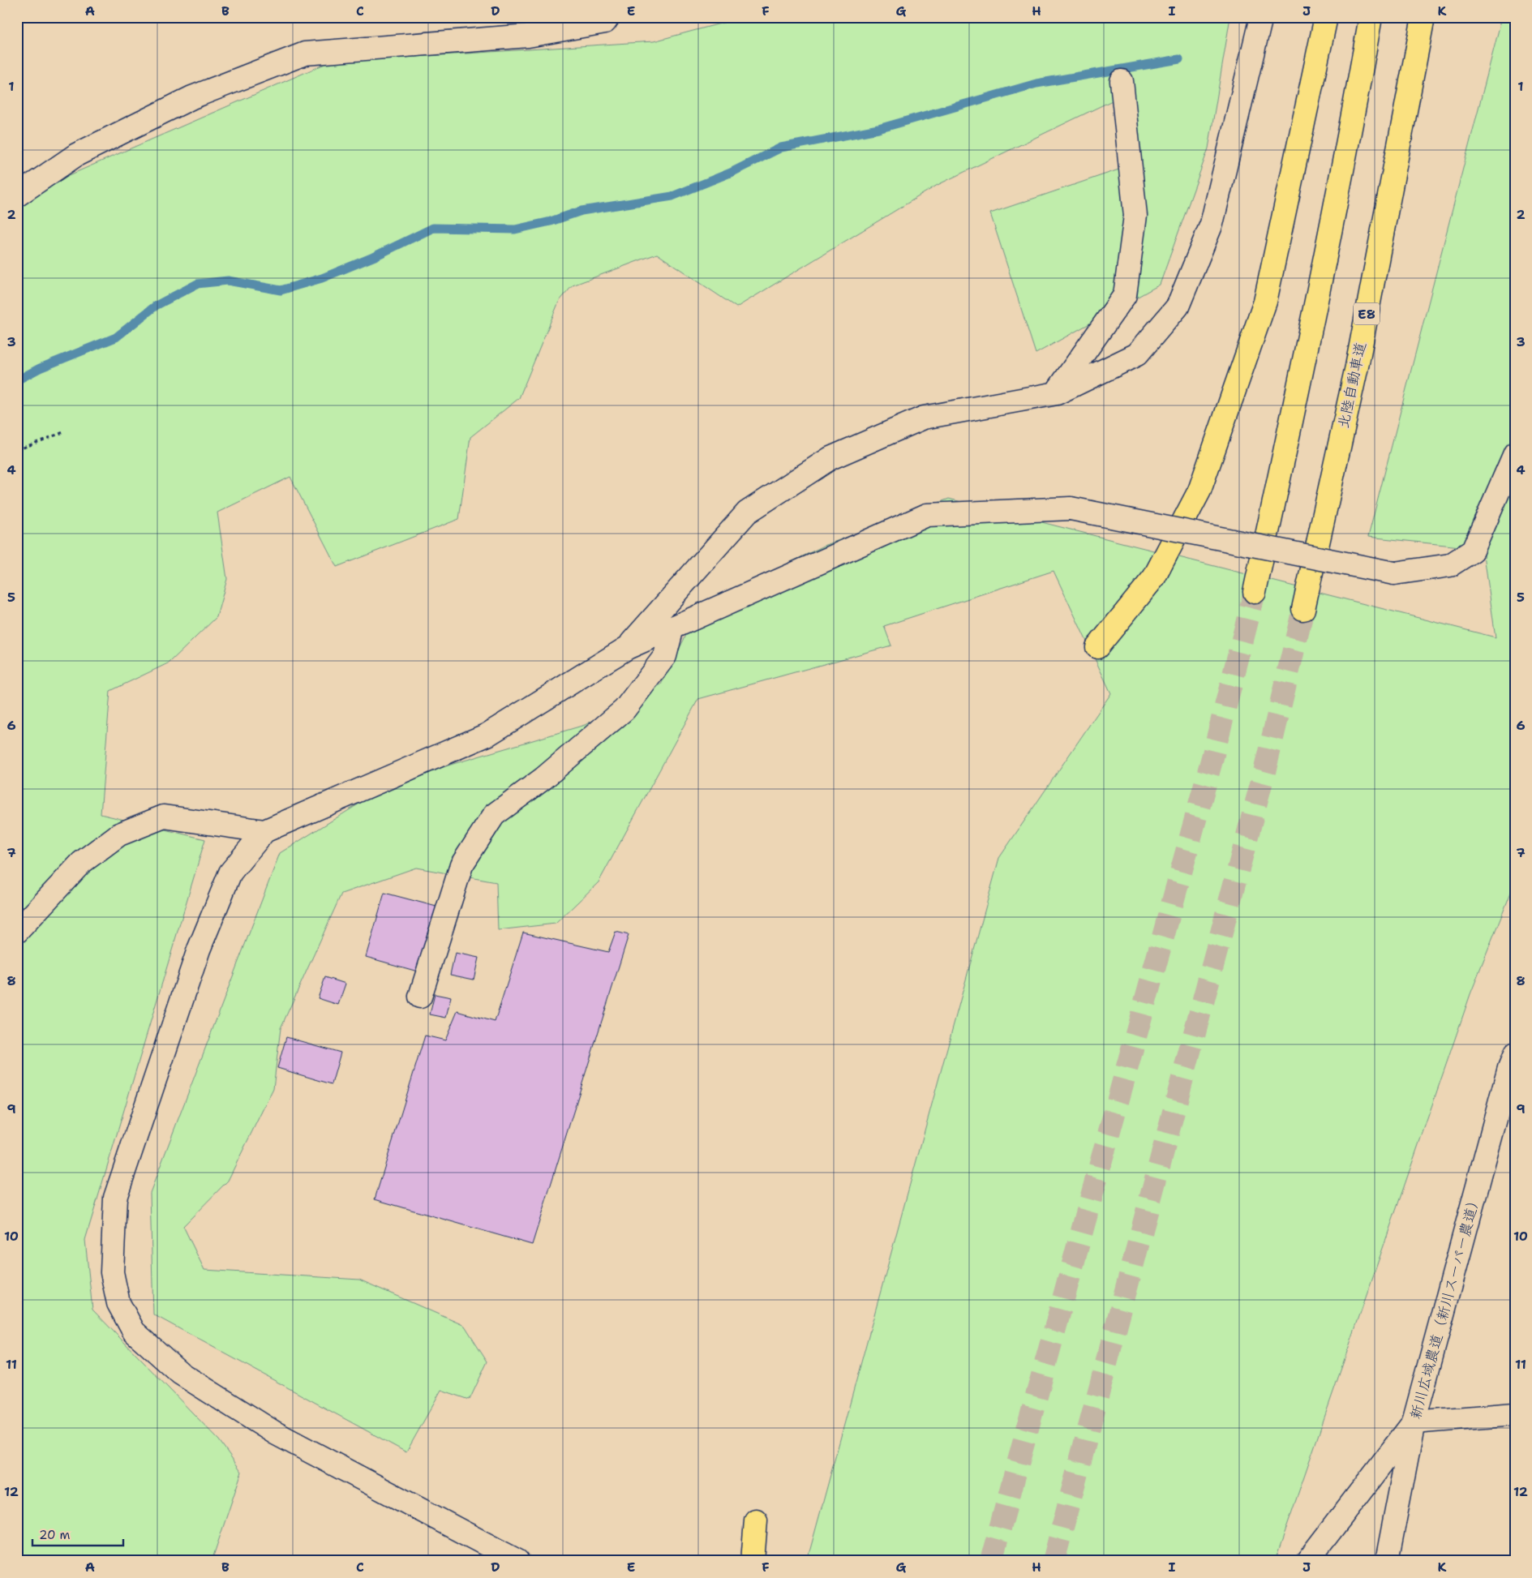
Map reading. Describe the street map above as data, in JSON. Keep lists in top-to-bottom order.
{
  "streets": {
    "highway": ["E8", "北陸自動車道"],
    "street": ["新川広域農道（新川スーパー農道）"]
  },
  "scale_bar": "20 m",
  "grid": {
    "columns": [
      "A",
      "B",
      "C",
      "D",
      "E",
      "F",
      "G",
      "H",
      "I",
      "J",
      "K"
    ],
    "rows": [
      "1",
      "2",
      "3",
      "4",
      "5",
      "6",
      "7",
      "8",
      "9",
      "10",
      "11",
      "12"
    ]
  }
}
